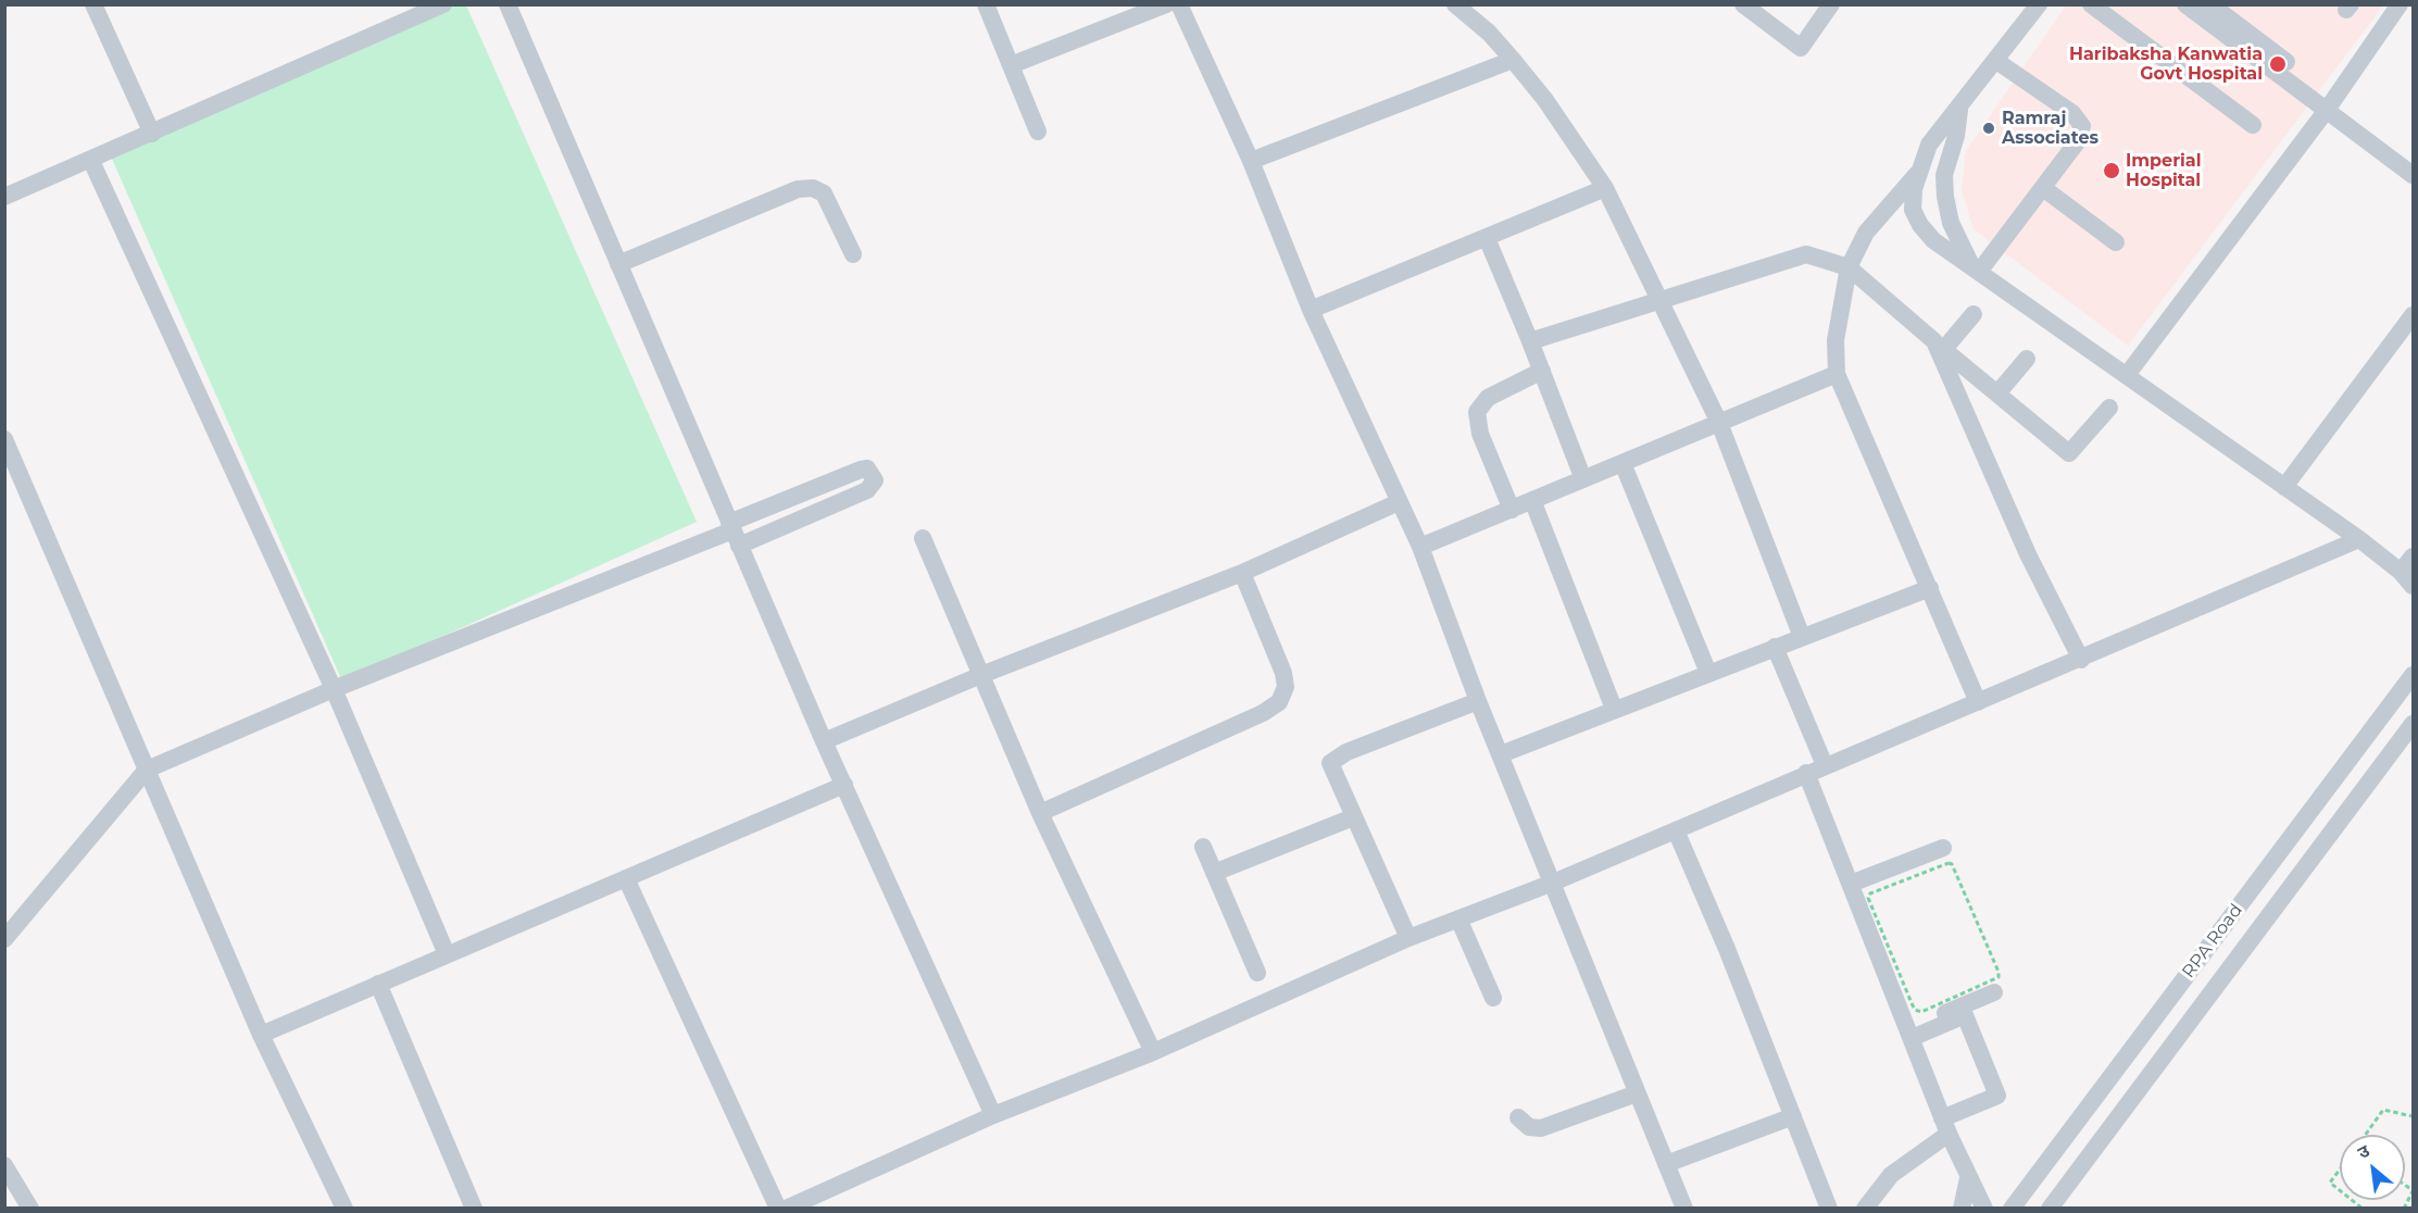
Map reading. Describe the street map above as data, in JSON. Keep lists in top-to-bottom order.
{
  "streets": {
    "street": ["RPA Road"]
  },
  "places": ["Haribaksha Kanwatia Govt Hospital", "Ramraj Associates", "Imperial Hospital"],
  "north": "top left"
}
